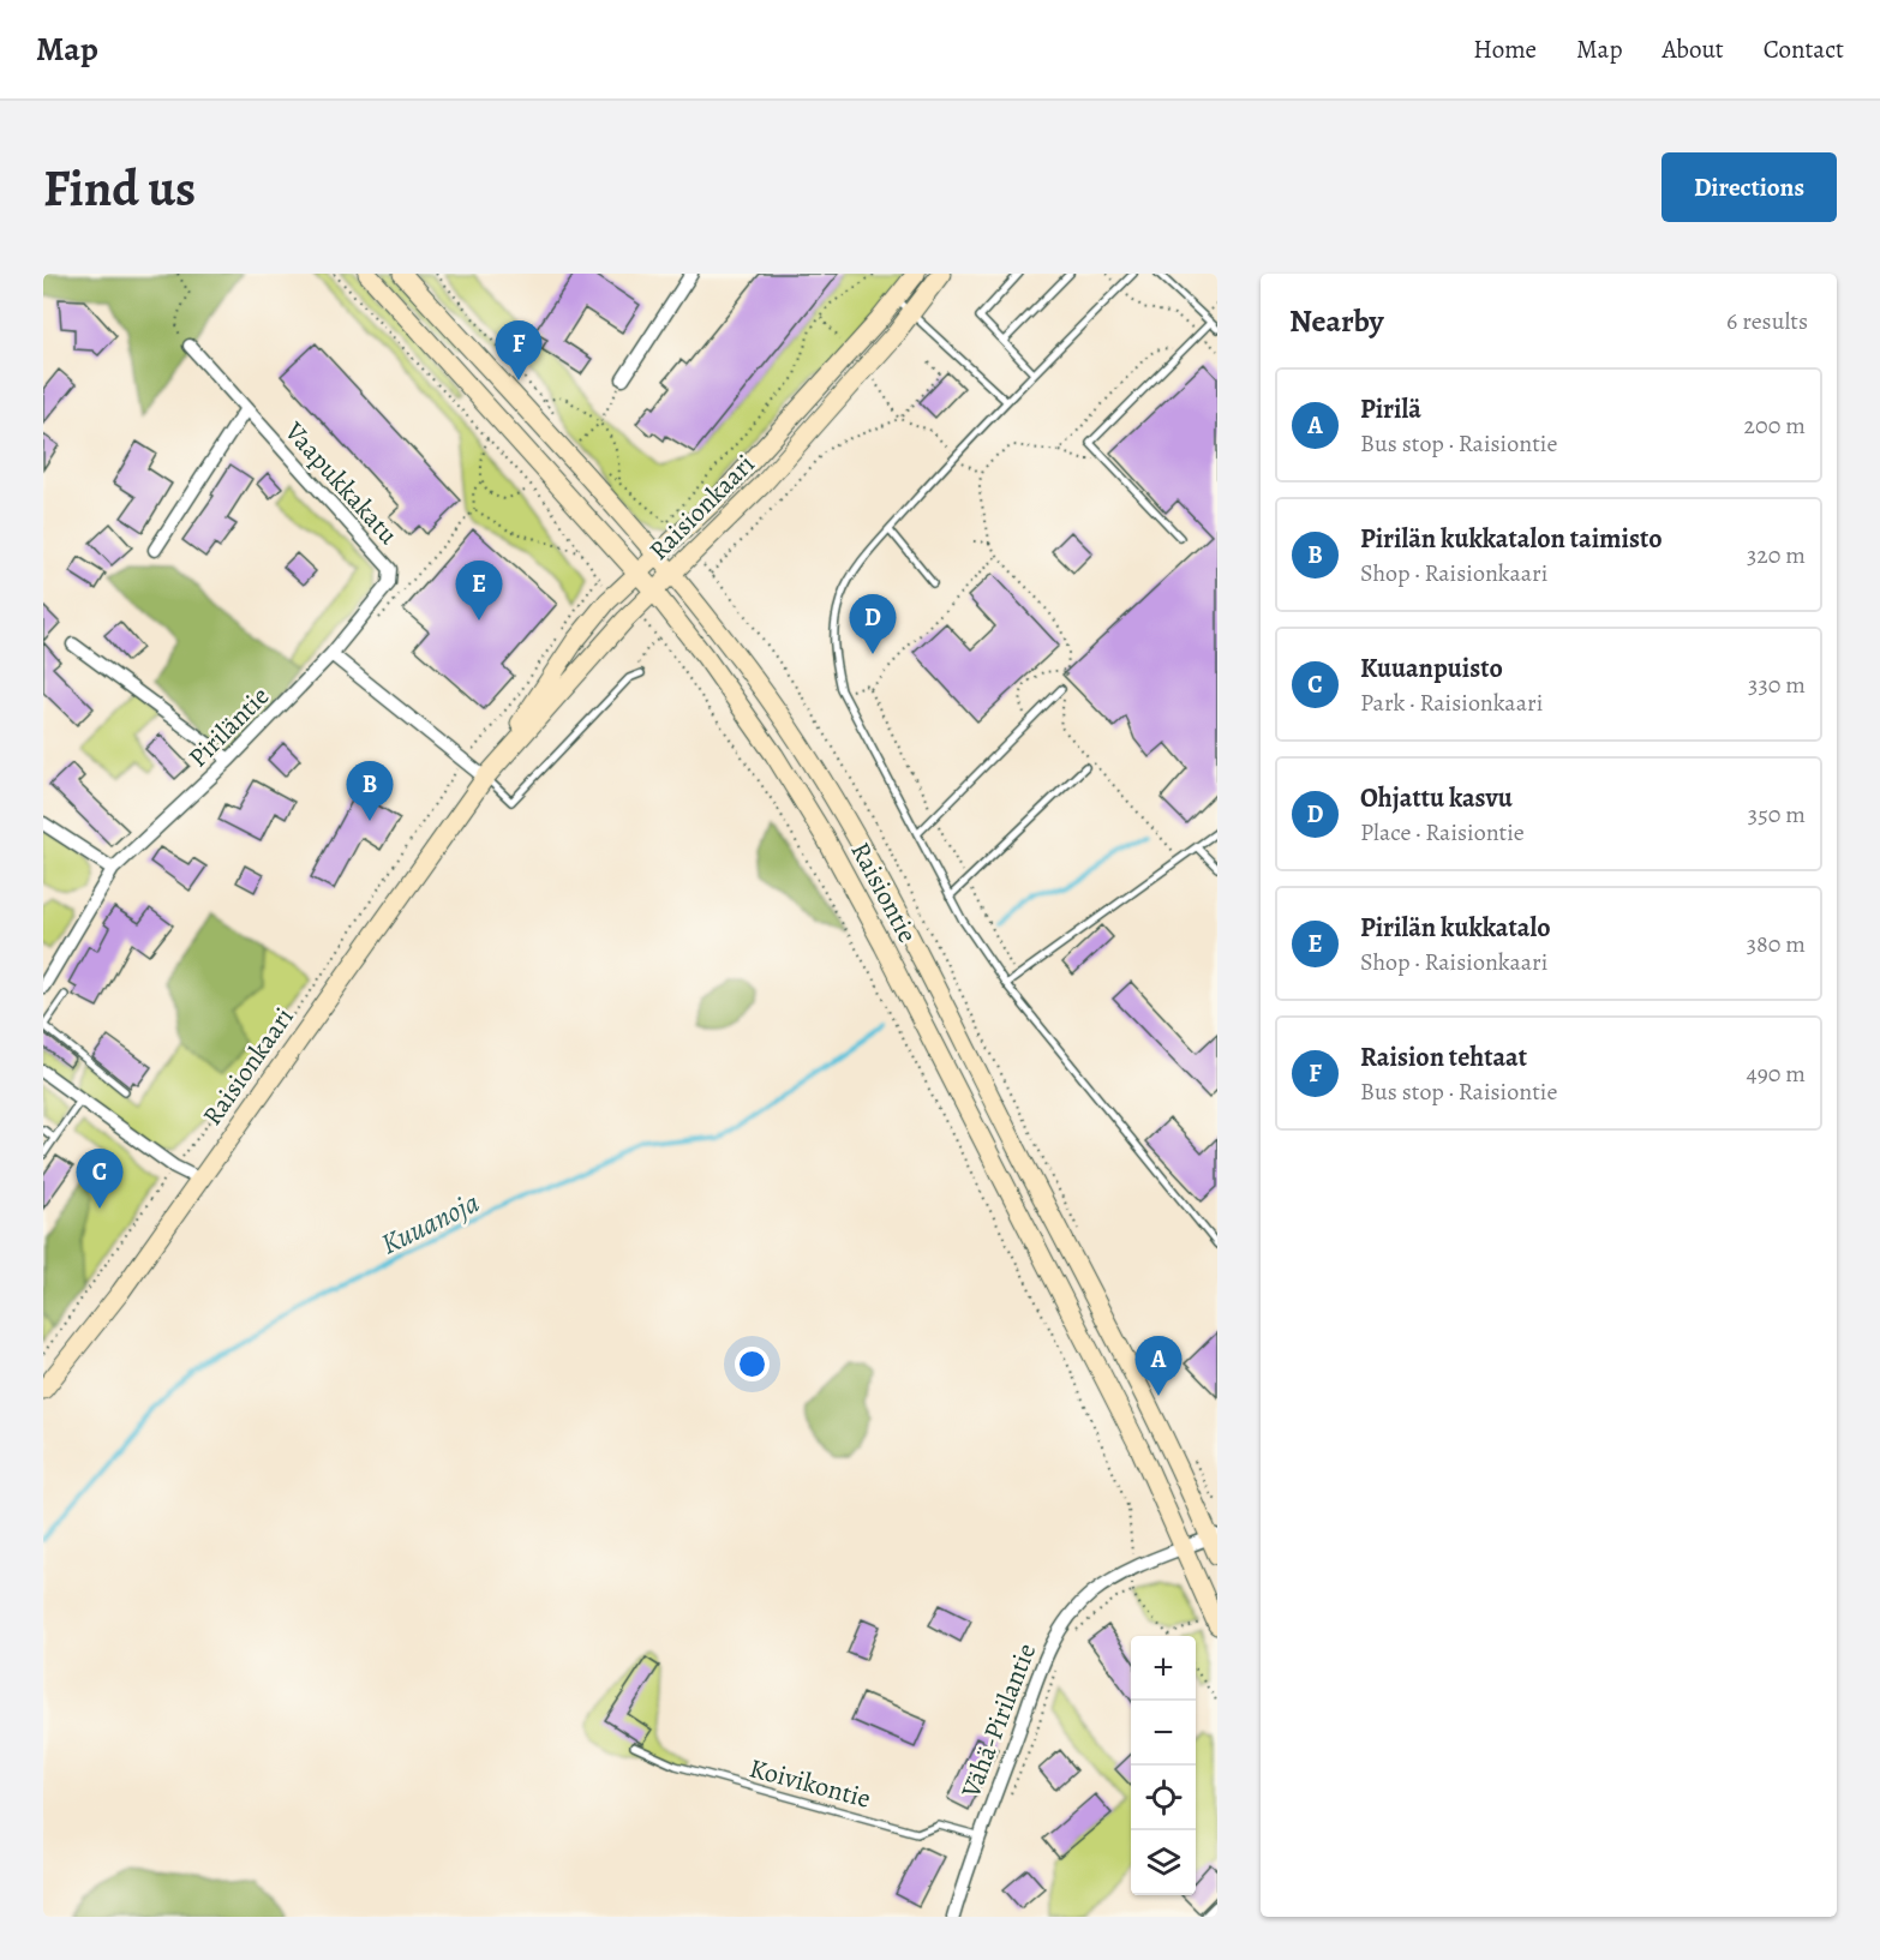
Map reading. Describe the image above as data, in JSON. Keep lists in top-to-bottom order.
{
  "streets": {
    "main road": ["Raisionkaari", "Raisiontie"],
    "street": ["Vaapukkakatu", "Piriläntie", "Vähä-Pirilantie"],
    "lane": ["Koivikontie"]
  },
  "crossings": [
    ["Vaapukkakatu", "Piriläntie"],
    ["Raisionkaari", "Raisiontie"],
    ["Raisiontie", "Vähä-Pirilantie"],
    ["Vähä-Pirilantie", "Koivikontie"]
  ],
  "water": ["Kuuanoja"],
  "page": {
    "header": "Map",
    "nav": [
      "Home",
      "Map",
      "About",
      "Contact"
    ],
    "buttons": "Directions",
    "title": "Find us",
    "heading": ["Nearby", "6 results"],
    "pins": [
      "F",
      "E",
      "D",
      "B",
      "C",
      "A"
    ],
    "list": [
      {
        "mark": "A",
        "name": "Pirilä",
        "note": "Bus stop · Raisiontie",
        "value": "200 m"
      },
      {
        "mark": "B",
        "name": "Pirilän kukkatalon taimisto",
        "note": "Shop · Raisionkaari",
        "value": "320 m"
      },
      {
        "mark": "C",
        "name": "Kuuanpuisto",
        "note": "Park · Raisionkaari",
        "value": "330 m"
      },
      {
        "mark": "D",
        "name": "Ohjattu kasvu",
        "note": "Place · Raisiontie",
        "value": "350 m"
      },
      {
        "mark": "E",
        "name": "Pirilän kukkatalo",
        "note": "Shop · Raisionkaari",
        "value": "380 m"
      },
      {
        "mark": "F",
        "name": "Raision tehtaat",
        "note": "Bus stop · Raisiontie",
        "value": "490 m"
      }
    ],
    "map_buttons": ["+", "−"]
  }
}
